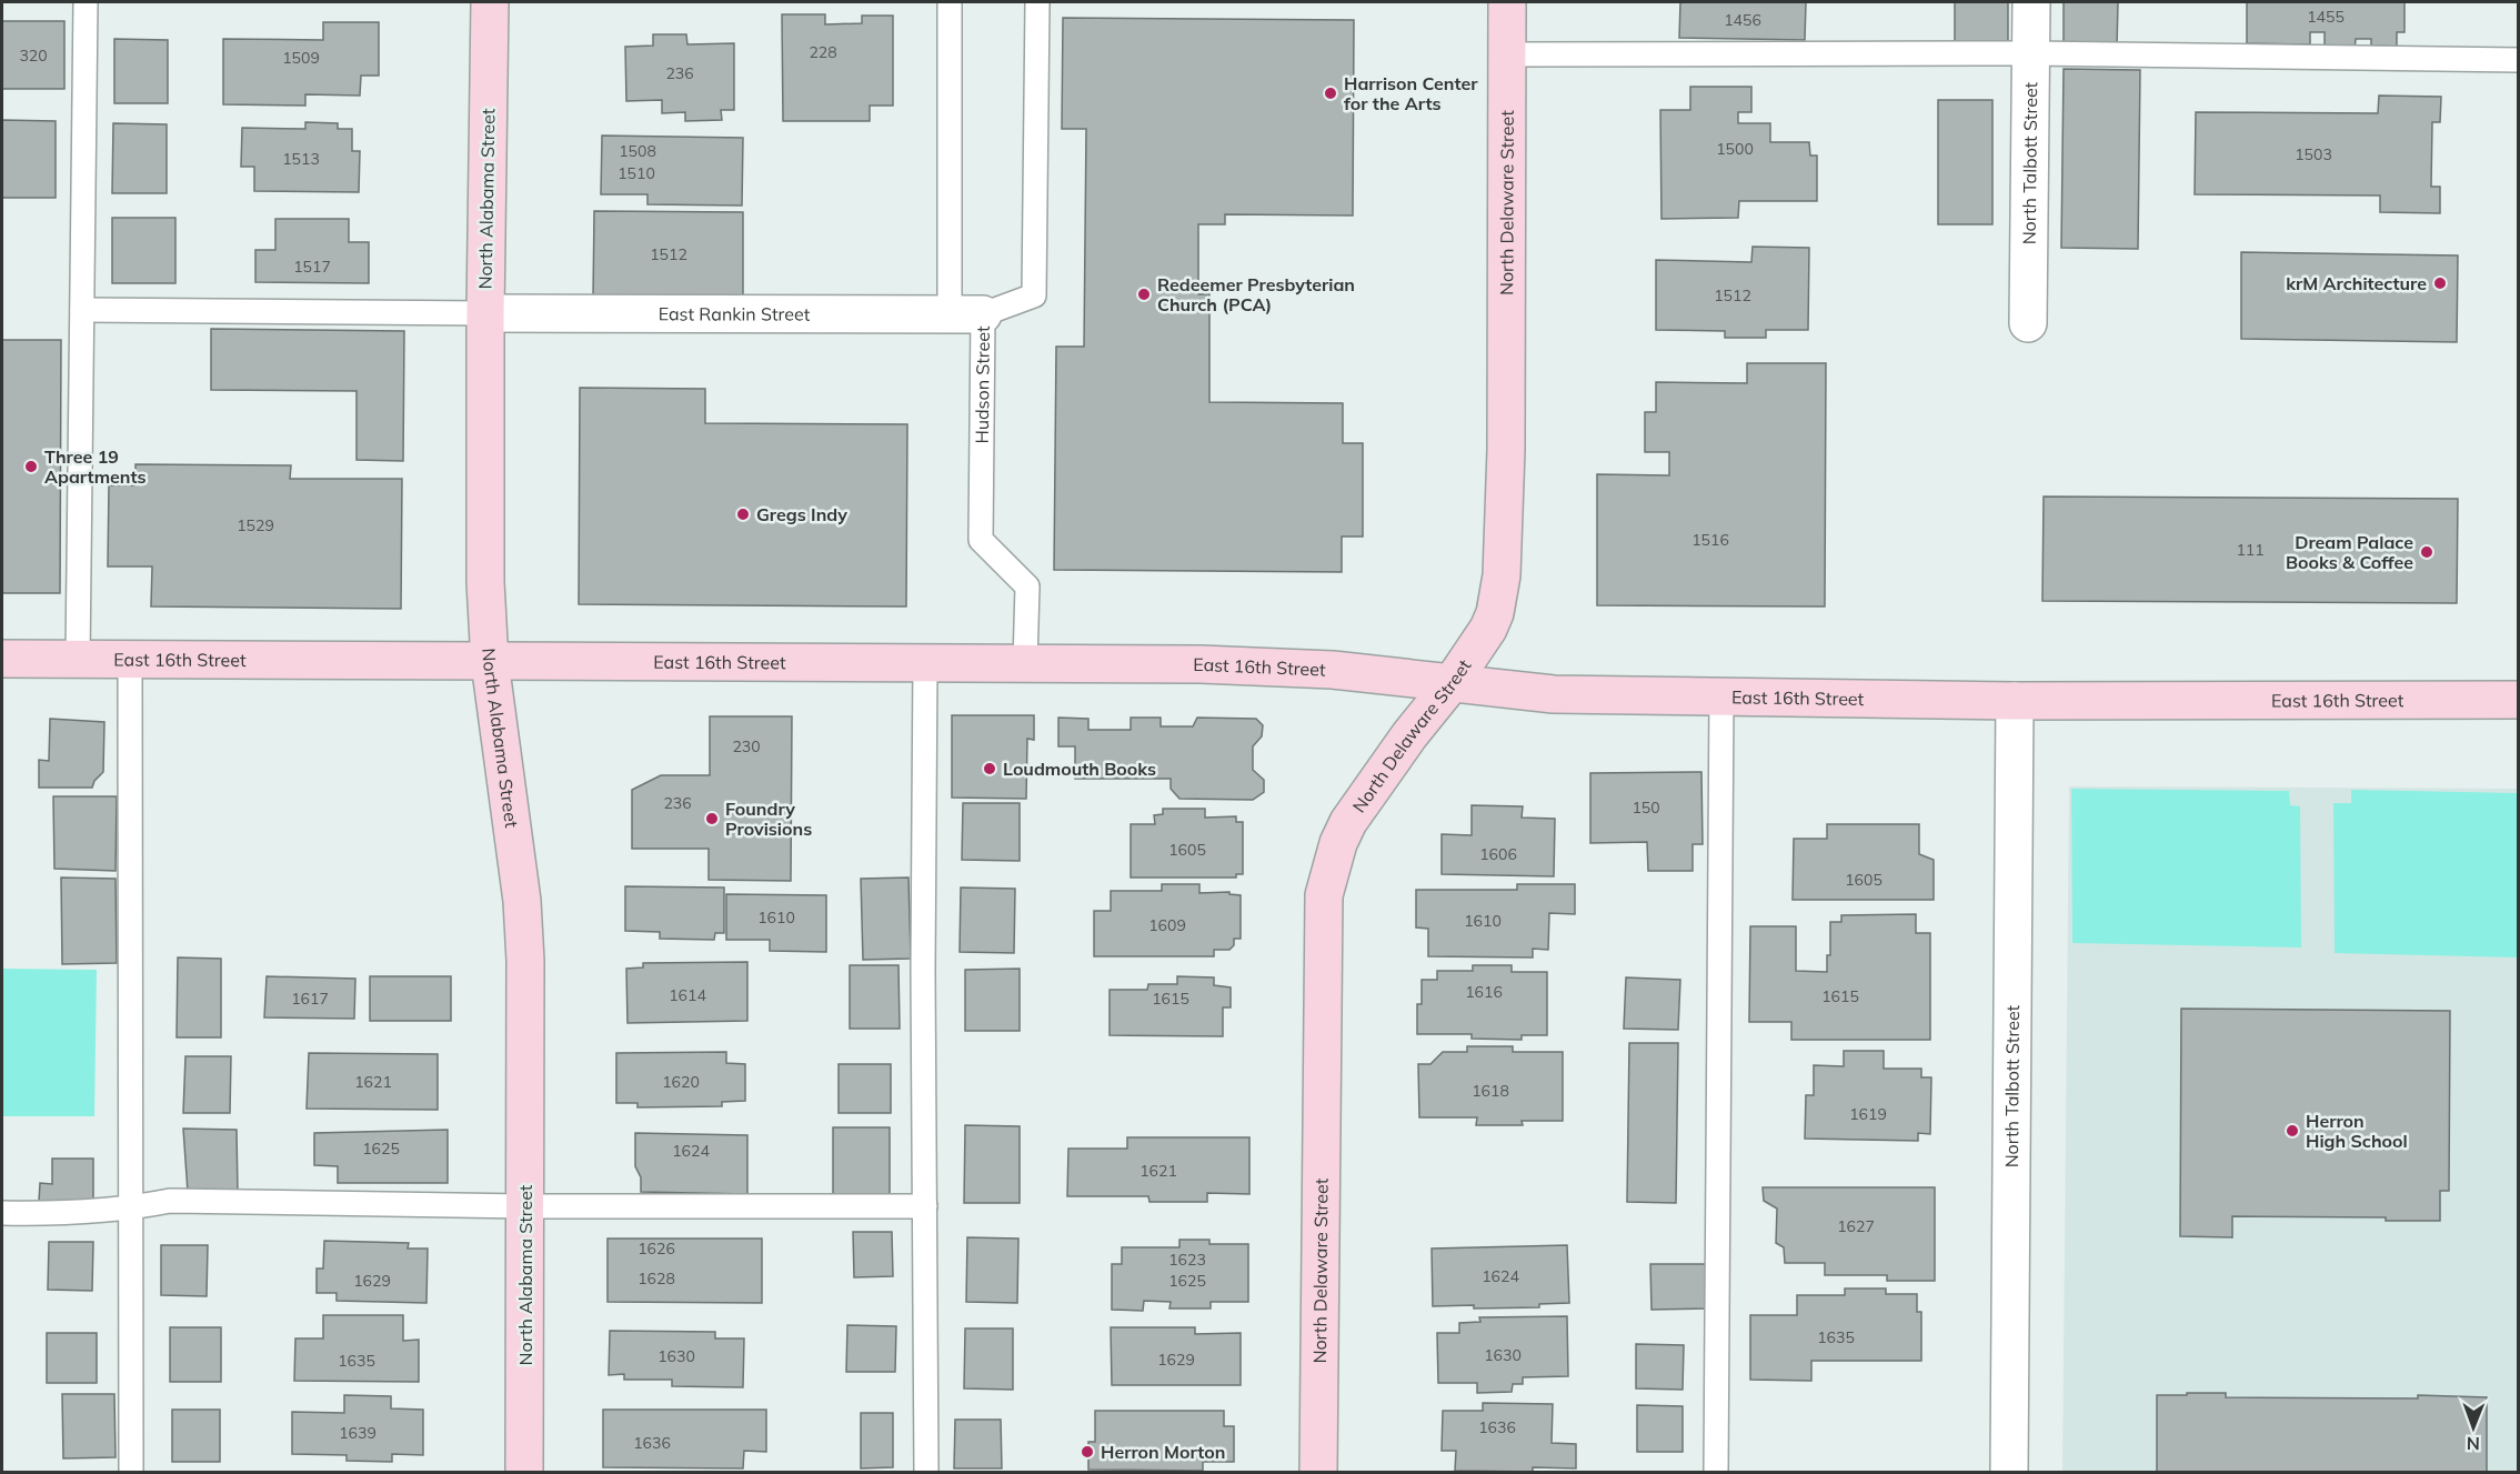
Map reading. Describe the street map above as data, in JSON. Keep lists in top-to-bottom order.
{
  "streets": {
    "main road": ["North Alabama Street", "North Delaware Street", "East 16th Street"],
    "street": ["North Talbott Street", "East Rankin Street"],
    "lane": ["Hudson Street"]
  },
  "crossings": [
    ["North Talbott Street", "East 16th Street"],
    ["North Alabama Street", "East Rankin Street"],
    ["North Alabama Street", "East 16th Street"],
    ["North Delaware Street", "East 16th Street"],
    ["East Rankin Street", "Hudson Street"],
    ["Hudson Street", "East 16th Street"]
  ],
  "places": [
    "Harrison Center for the Arts",
    "krM Architecture",
    "Redeemer Presbyterian Church (PCA)",
    "Three 19 Apartments",
    "Gregs Indy",
    "Dream Palace Books & Coffee",
    "Loudmouth Books",
    "Foundry Provisions",
    "Herron High School",
    "Herron Morton"
  ],
  "house_numbers": [
    "1455",
    "1456",
    "228",
    "320",
    "1509",
    "236",
    "1500",
    "1508",
    "1503",
    "1513",
    "1510",
    "1512",
    "1517",
    "1512",
    "1529",
    "1516",
    "111",
    "230",
    "236",
    "150",
    "1605",
    "1606",
    "1605",
    "1610",
    "1610",
    "1609",
    "1616",
    "1614",
    "1615",
    "1617",
    "1615",
    "1621",
    "1620",
    "1618",
    "1619",
    "1625",
    "1624",
    "1621",
    "1627",
    "1626",
    "1623",
    "1624",
    "1628",
    "1629",
    "1625",
    "1635",
    "1630",
    "1630",
    "1629",
    "1635",
    "1636",
    "1639",
    "1636"
  ],
  "north": "bottom"
}
